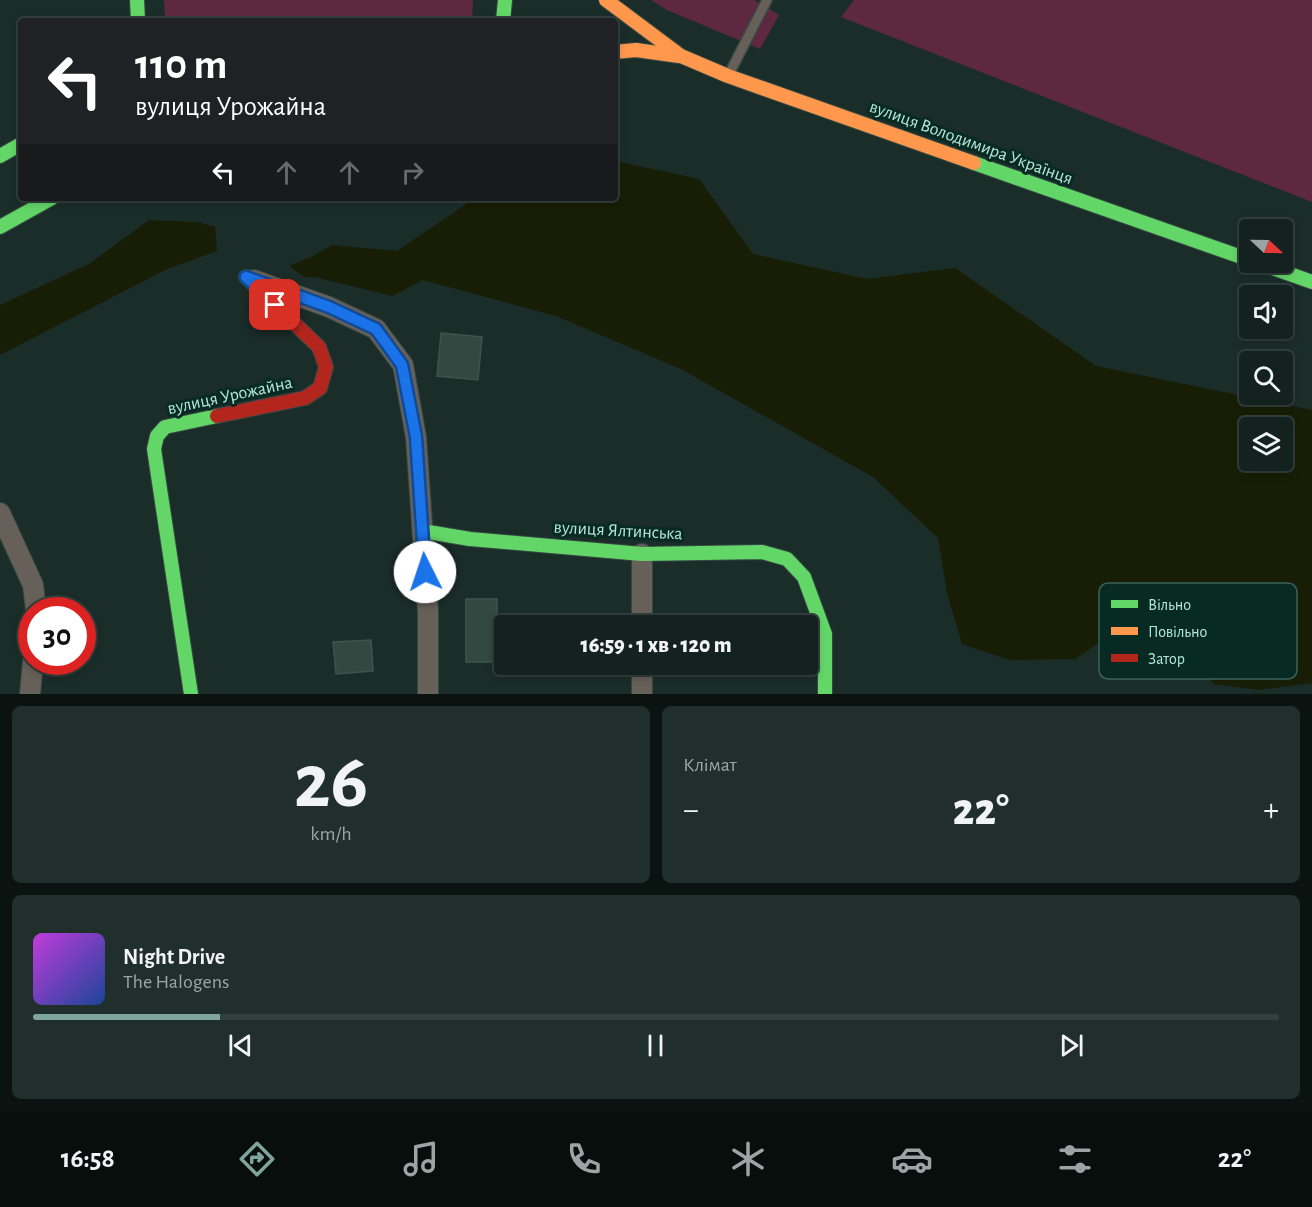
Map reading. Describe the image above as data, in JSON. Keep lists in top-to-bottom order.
{
  "streets": {
    "street": ["вулиця Володимира Українця", "вулиця Урожайна", "вулиця Ялтинська"]
  },
  "legend": ["Вільно", "Повільно", "Затор"],
  "north": "right",
  "page": {
    "turn": ["110 m", "вулиця Урожайна"],
    "limit": "30",
    "trip": "16:59 · 1 хв · 120 m",
    "tile": [
      ["26", "km/h"],
      "Клімат"
    ],
    "heat": ["−", "22°", "+"],
    "song": ["Night Drive", "The Halogens"],
    "tabs": ["16:58", "22°"]
  }
}
